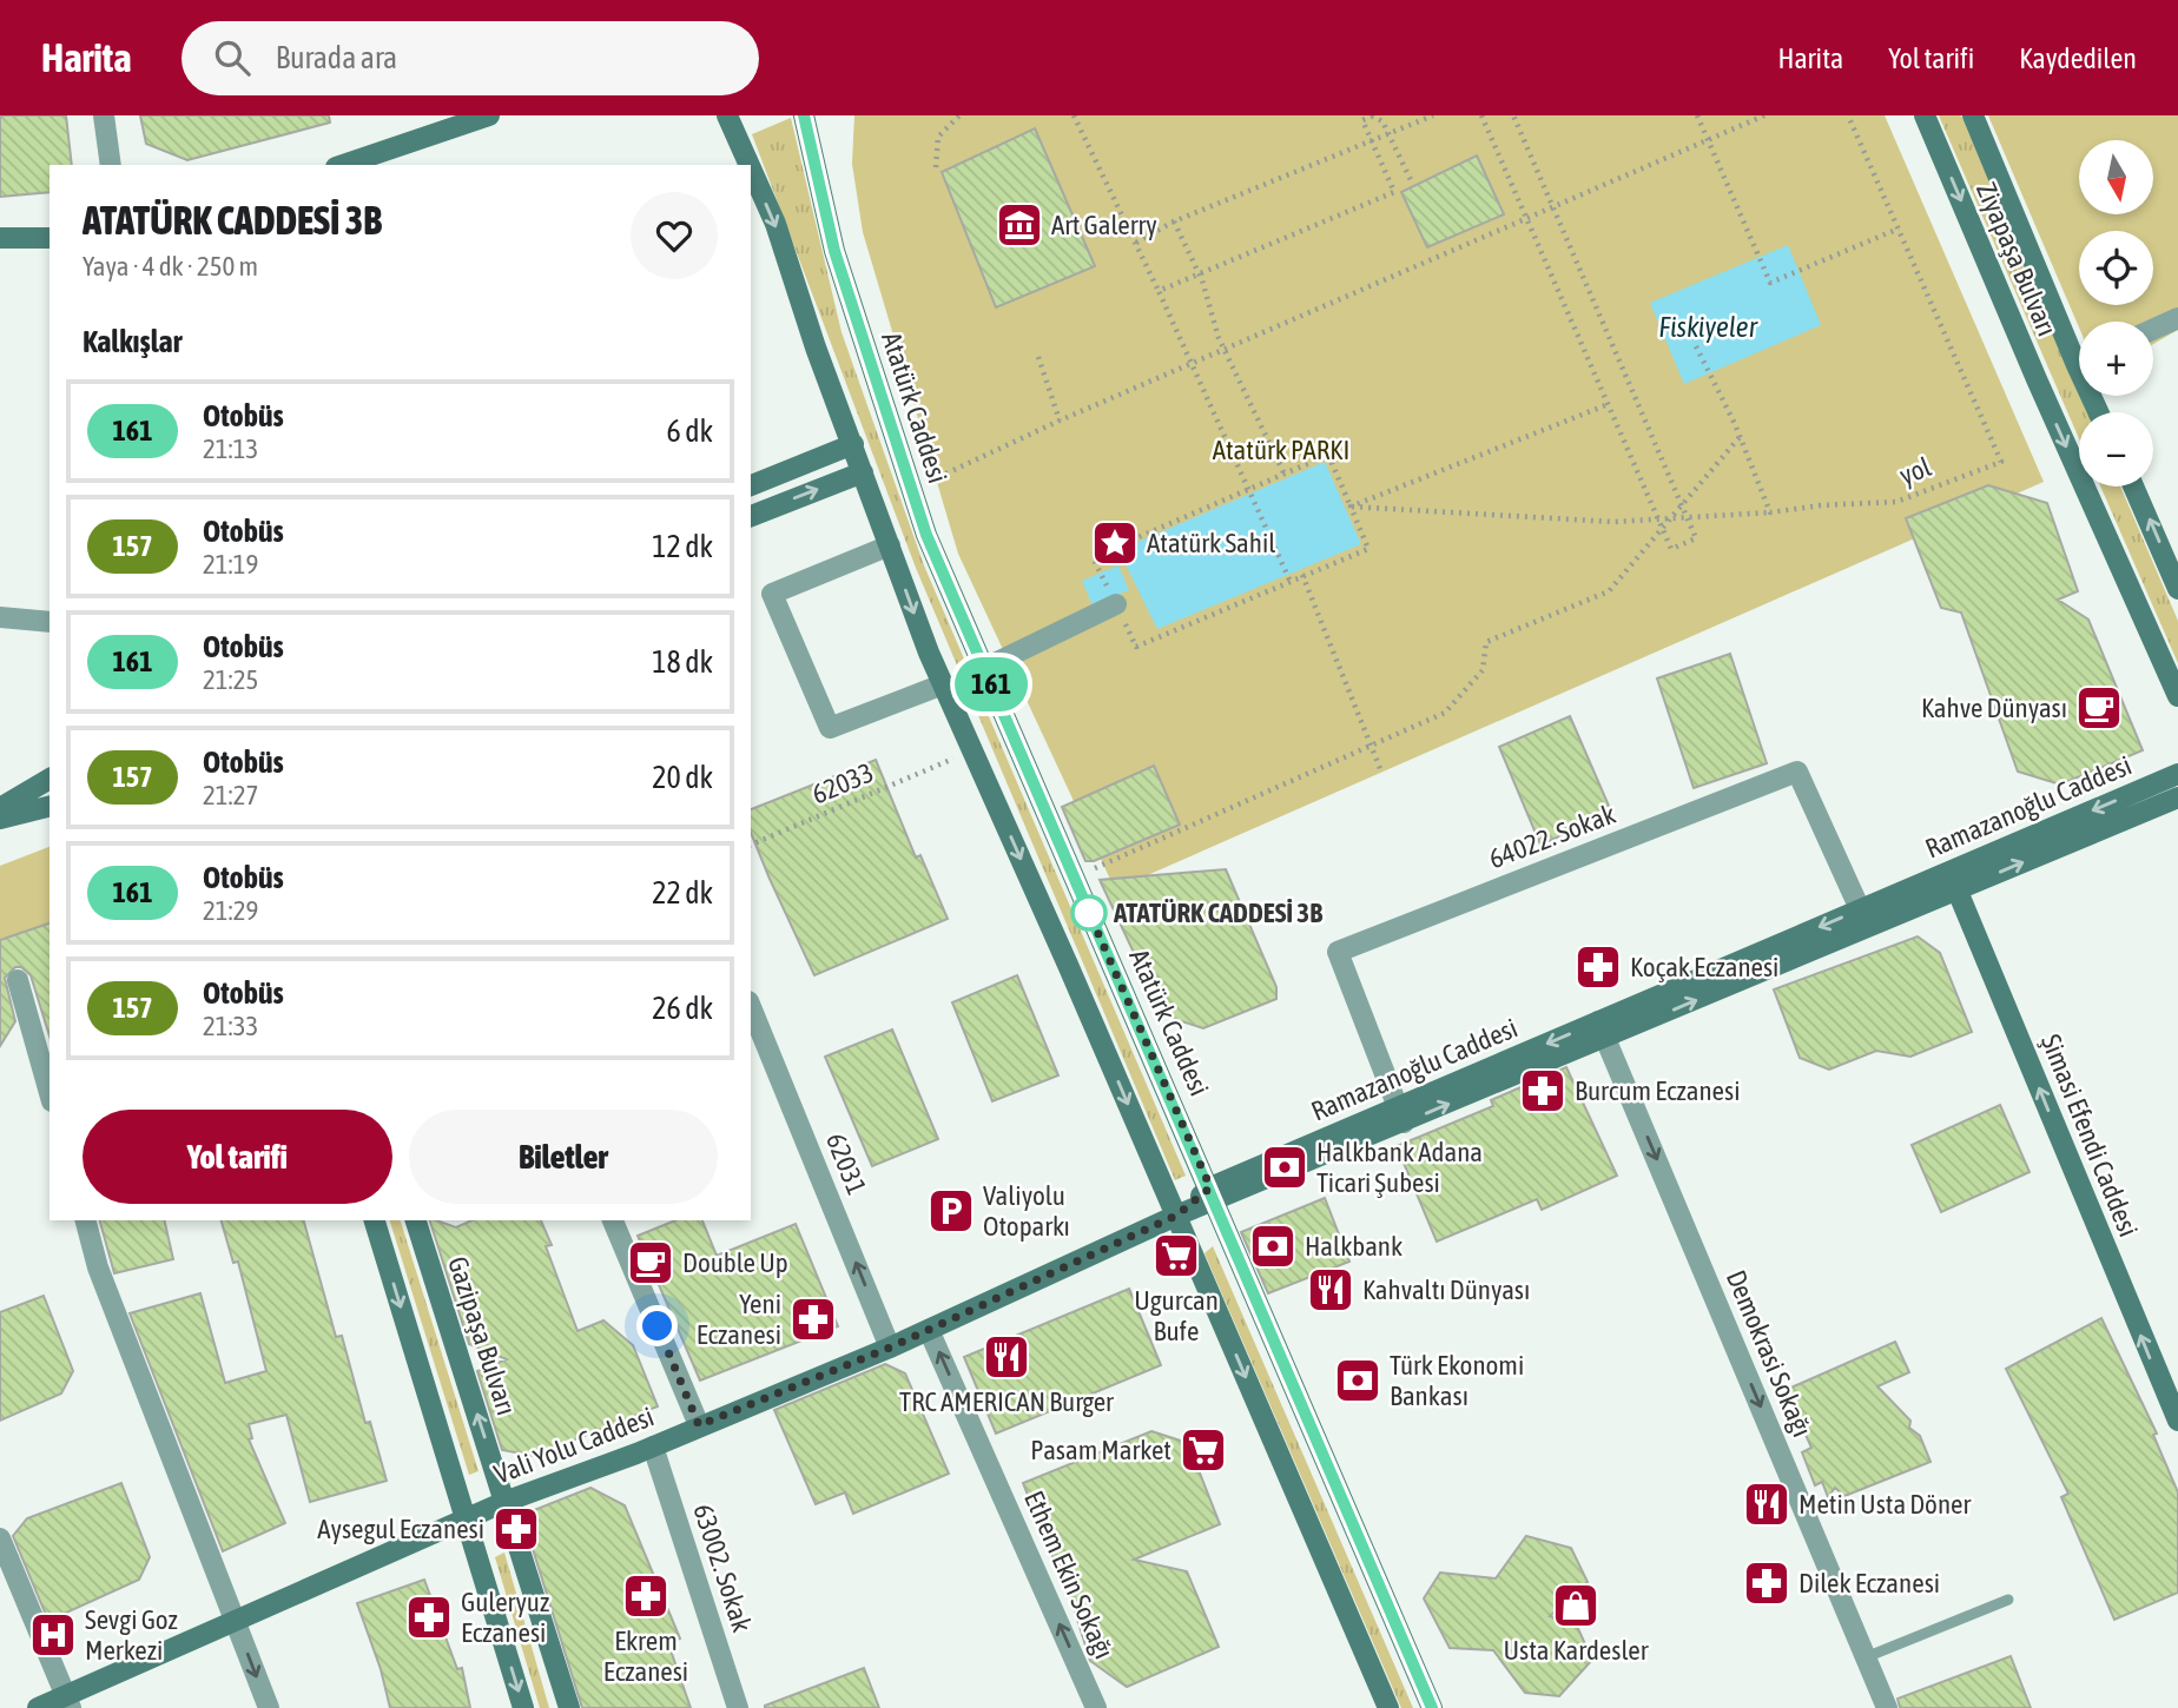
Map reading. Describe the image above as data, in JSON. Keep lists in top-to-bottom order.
{
  "streets": {
    "main road": [
      "Ziyapaşa Bulvarı",
      "Atatürk Caddesi",
      "Ramazanoğlu Caddesi",
      "Şimasi Efendi Caddesi",
      "Gazipaşa Bulvarı",
      "Vali Yolu Caddesi"
    ],
    "street": [
      "64022. Sokak",
      "62031",
      "Demokrasi Sokağı",
      "63002. Sokak",
      "Ethem Ekin Sokağı"
    ],
    "path": ["yol", "62033"]
  },
  "crossings": [
    ["Atatürk Caddesi", "Ramazanoğlu Caddesi"],
    ["Ramazanoğlu Caddesi", "64022. Sokak"],
    ["Ramazanoğlu Caddesi", "Şimasi Efendi Caddesi"],
    ["Ramazanoğlu Caddesi", "Demokrasi Sokağı"],
    ["Ramazanoğlu Caddesi", "Vali Yolu Caddesi"],
    ["62031", "Vali Yolu Caddesi"],
    ["Gazipaşa Bulvarı", "Vali Yolu Caddesi"],
    ["Vali Yolu Caddesi", "63002. Sokak"],
    ["Vali Yolu Caddesi", "Ethem Ekin Sokağı"]
  ],
  "one_way": [
    "Şimasi Efendi Caddesi",
    "62031",
    "Demokrasi Sokağı",
    "Ethem Ekin Sokağı"
  ],
  "water": ["Fiskiyeler"],
  "parks": ["Atatürk PARKI"],
  "places": {
    "museum": ["Art Galerry"],
    "place": ["Atatürk Sahil"],
    "cafe": ["Kahve Dünyası", "Double Up"],
    "other": ["ATATÜRK CADDESİ 3B"],
    "pharmacy": [
      "Koçak Eczanesi",
      "Burcum Eczanesi",
      "Yeni Eczanesi",
      "Aysegul Eczanesi",
      "Dilek Eczanesi",
      "Ekrem Eczanesi",
      "Guleryuz Eczanesi"
    ],
    "bank": ["Halkbank Adana Ticari Şubesi", "Halkbank", "Türk Ekonomi Bankası"],
    "parking": ["Valiyolu Otoparkı"],
    "supermarket": ["Ugurcan Bufe", "Pasam Market"],
    "restaurant": ["Kahvaltı Dünyası", "TRC AMERICAN Burger", "Metin Usta Döner"],
    "shop": ["Usta Kardesler"],
    "hospital": ["Sevgi Goz Merkezi"]
  },
  "lines": ["bus line 161"],
  "north": "bottom",
  "page": {
    "header": "Harita",
    "search": "Burada ara",
    "nav": ["Harita", "Yol tarifi", "Kaydedilen"],
    "on_map": "161",
    "map_buttons": ["+", "−"],
    "heading": [
      ["ATATÜRK CADDESİ 3B", "Yaya · 4 dk · 250 m"],
      "Kalkışlar"
    ],
    "list": [
      {
        "mark": "161",
        "name": "Otobüs",
        "note": "21:13",
        "value": "6 dk"
      },
      {
        "mark": "157",
        "name": "Otobüs",
        "note": "21:19",
        "value": "12 dk"
      },
      {
        "mark": "161",
        "name": "Otobüs",
        "note": "21:25",
        "value": "18 dk"
      },
      {
        "mark": "157",
        "name": "Otobüs",
        "note": "21:27",
        "value": "20 dk"
      },
      {
        "mark": "161",
        "name": "Otobüs",
        "note": "21:29",
        "value": "22 dk"
      },
      {
        "mark": "157",
        "name": "Otobüs",
        "note": "21:33",
        "value": "26 dk"
      }
    ],
    "buttons": ["Yol tarifi", "Biletler"]
  }
}
